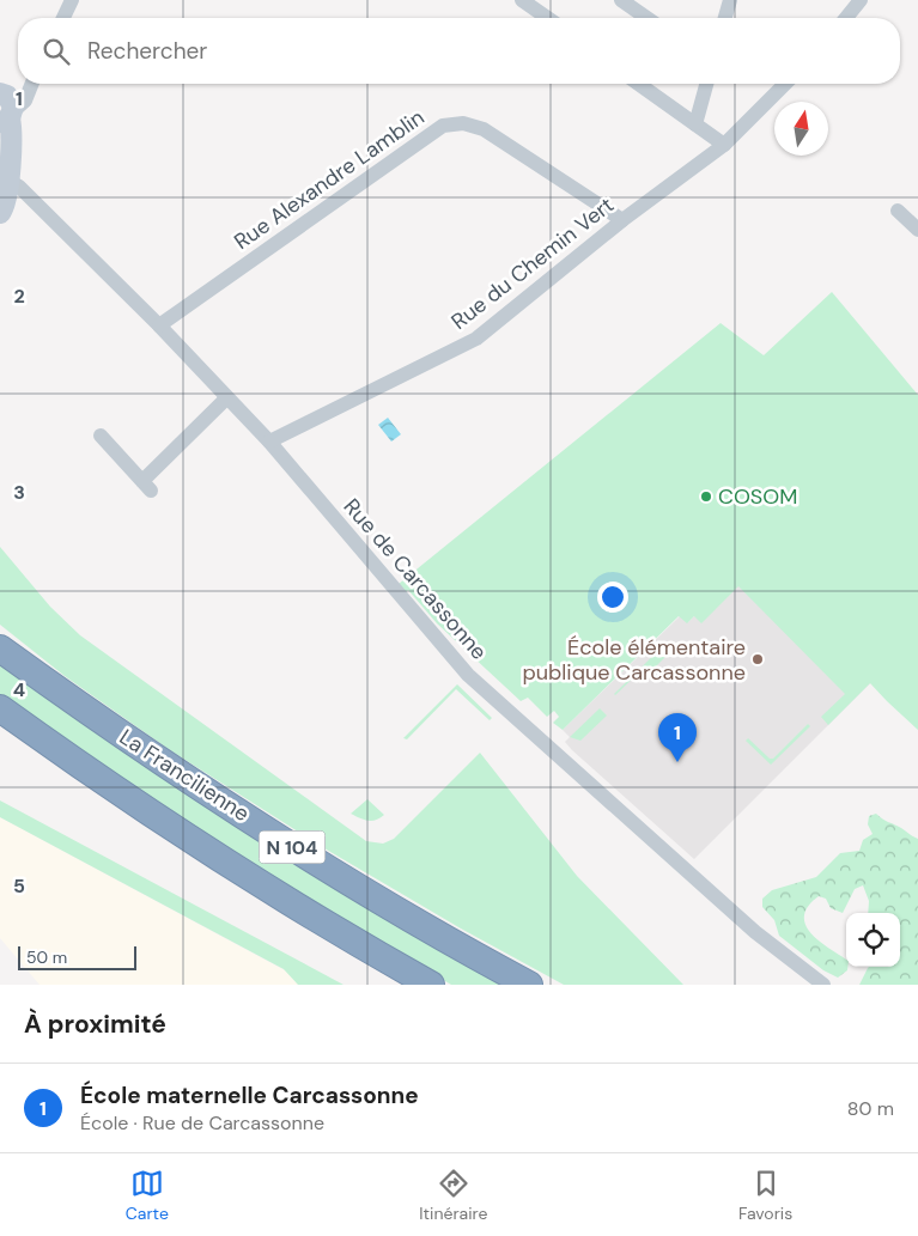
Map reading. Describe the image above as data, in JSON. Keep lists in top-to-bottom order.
{
  "streets": {
    "highway": ["La Francilienne", "N 104"],
    "street": ["Rue Alexandre Lamblin", "Rue du Chemin Vert", "Rue de Carcassonne"]
  },
  "crossings": [
    ["Rue Alexandre Lamblin", "Rue du Chemin Vert"],
    ["Rue Alexandre Lamblin", "Rue de Carcassonne"],
    ["Rue du Chemin Vert", "Rue de Carcassonne"]
  ],
  "places": ["COSOM", "École élémentaire publique Carcassonne"],
  "scale_bar": "50 m",
  "north": "top",
  "page": {
    "search": "Rechercher",
    "pins": "1",
    "scale": "50 m",
    "heading": "À proximité",
    "list": [
      {
        "mark": "1",
        "name": "École maternelle Carcassonne",
        "note": "École · Rue de Carcassonne",
        "value": "80 m"
      }
    ],
    "nav": ["Carte", "Itinéraire", "Favoris"]
  },
  "grid": {
    "rows": [
      "1",
      "2",
      "3",
      "4",
      "5"
    ]
  }
}
